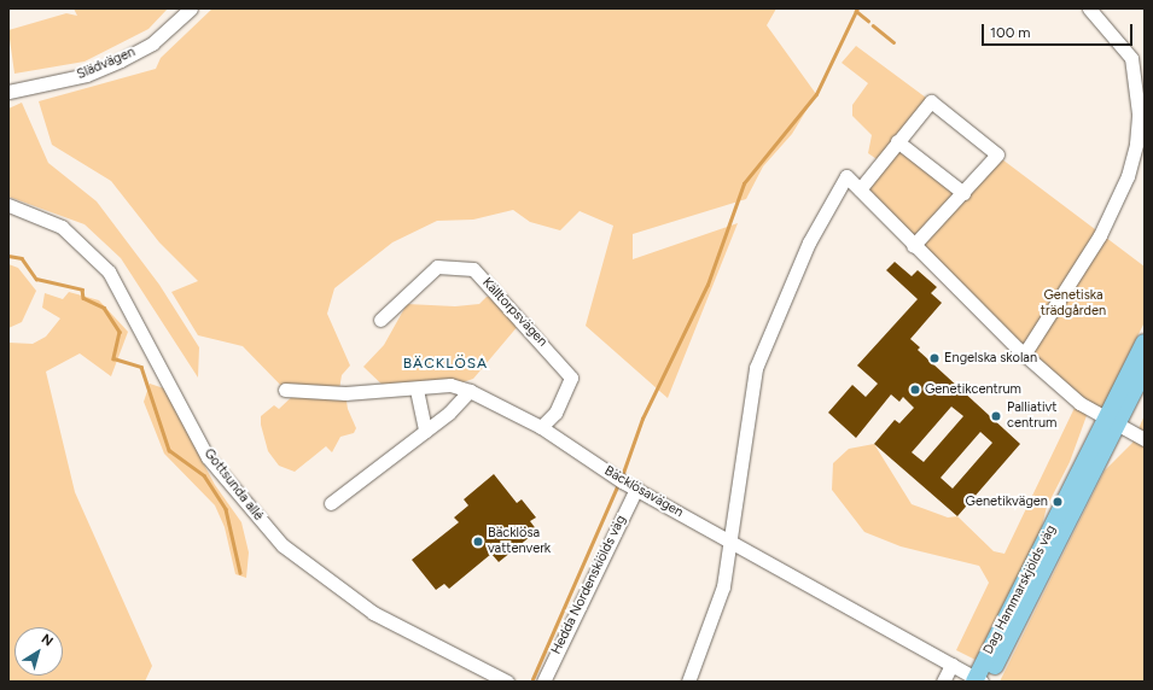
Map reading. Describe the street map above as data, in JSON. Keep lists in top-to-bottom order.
{
  "streets": {
    "main road": ["Dag Hammarskjölds väg"],
    "street": [
      "Slädvägen",
      "Källtorpsvägen",
      "Gottsunda allé",
      "Bäcklösavägen",
      "Hedda Nordenskiölds väg"
    ]
  },
  "crossings": [
    ["Källtorpsvägen", "Bäcklösavägen"],
    ["Bäcklösavägen", "Hedda Nordenskiölds väg"],
    ["Bäcklösavägen", "Dag Hammarskjölds väg"]
  ],
  "districts": ["BÄCKLÖSA"],
  "parks": ["Genetiska trädgården"],
  "places": [
    "Engelska skolan",
    "Genetikcentrum",
    "Palliativt centrum",
    "Genetikvägen",
    "Bäcklösa vattenverk"
  ],
  "scale_bar": "100 m",
  "north": "top right"
}
